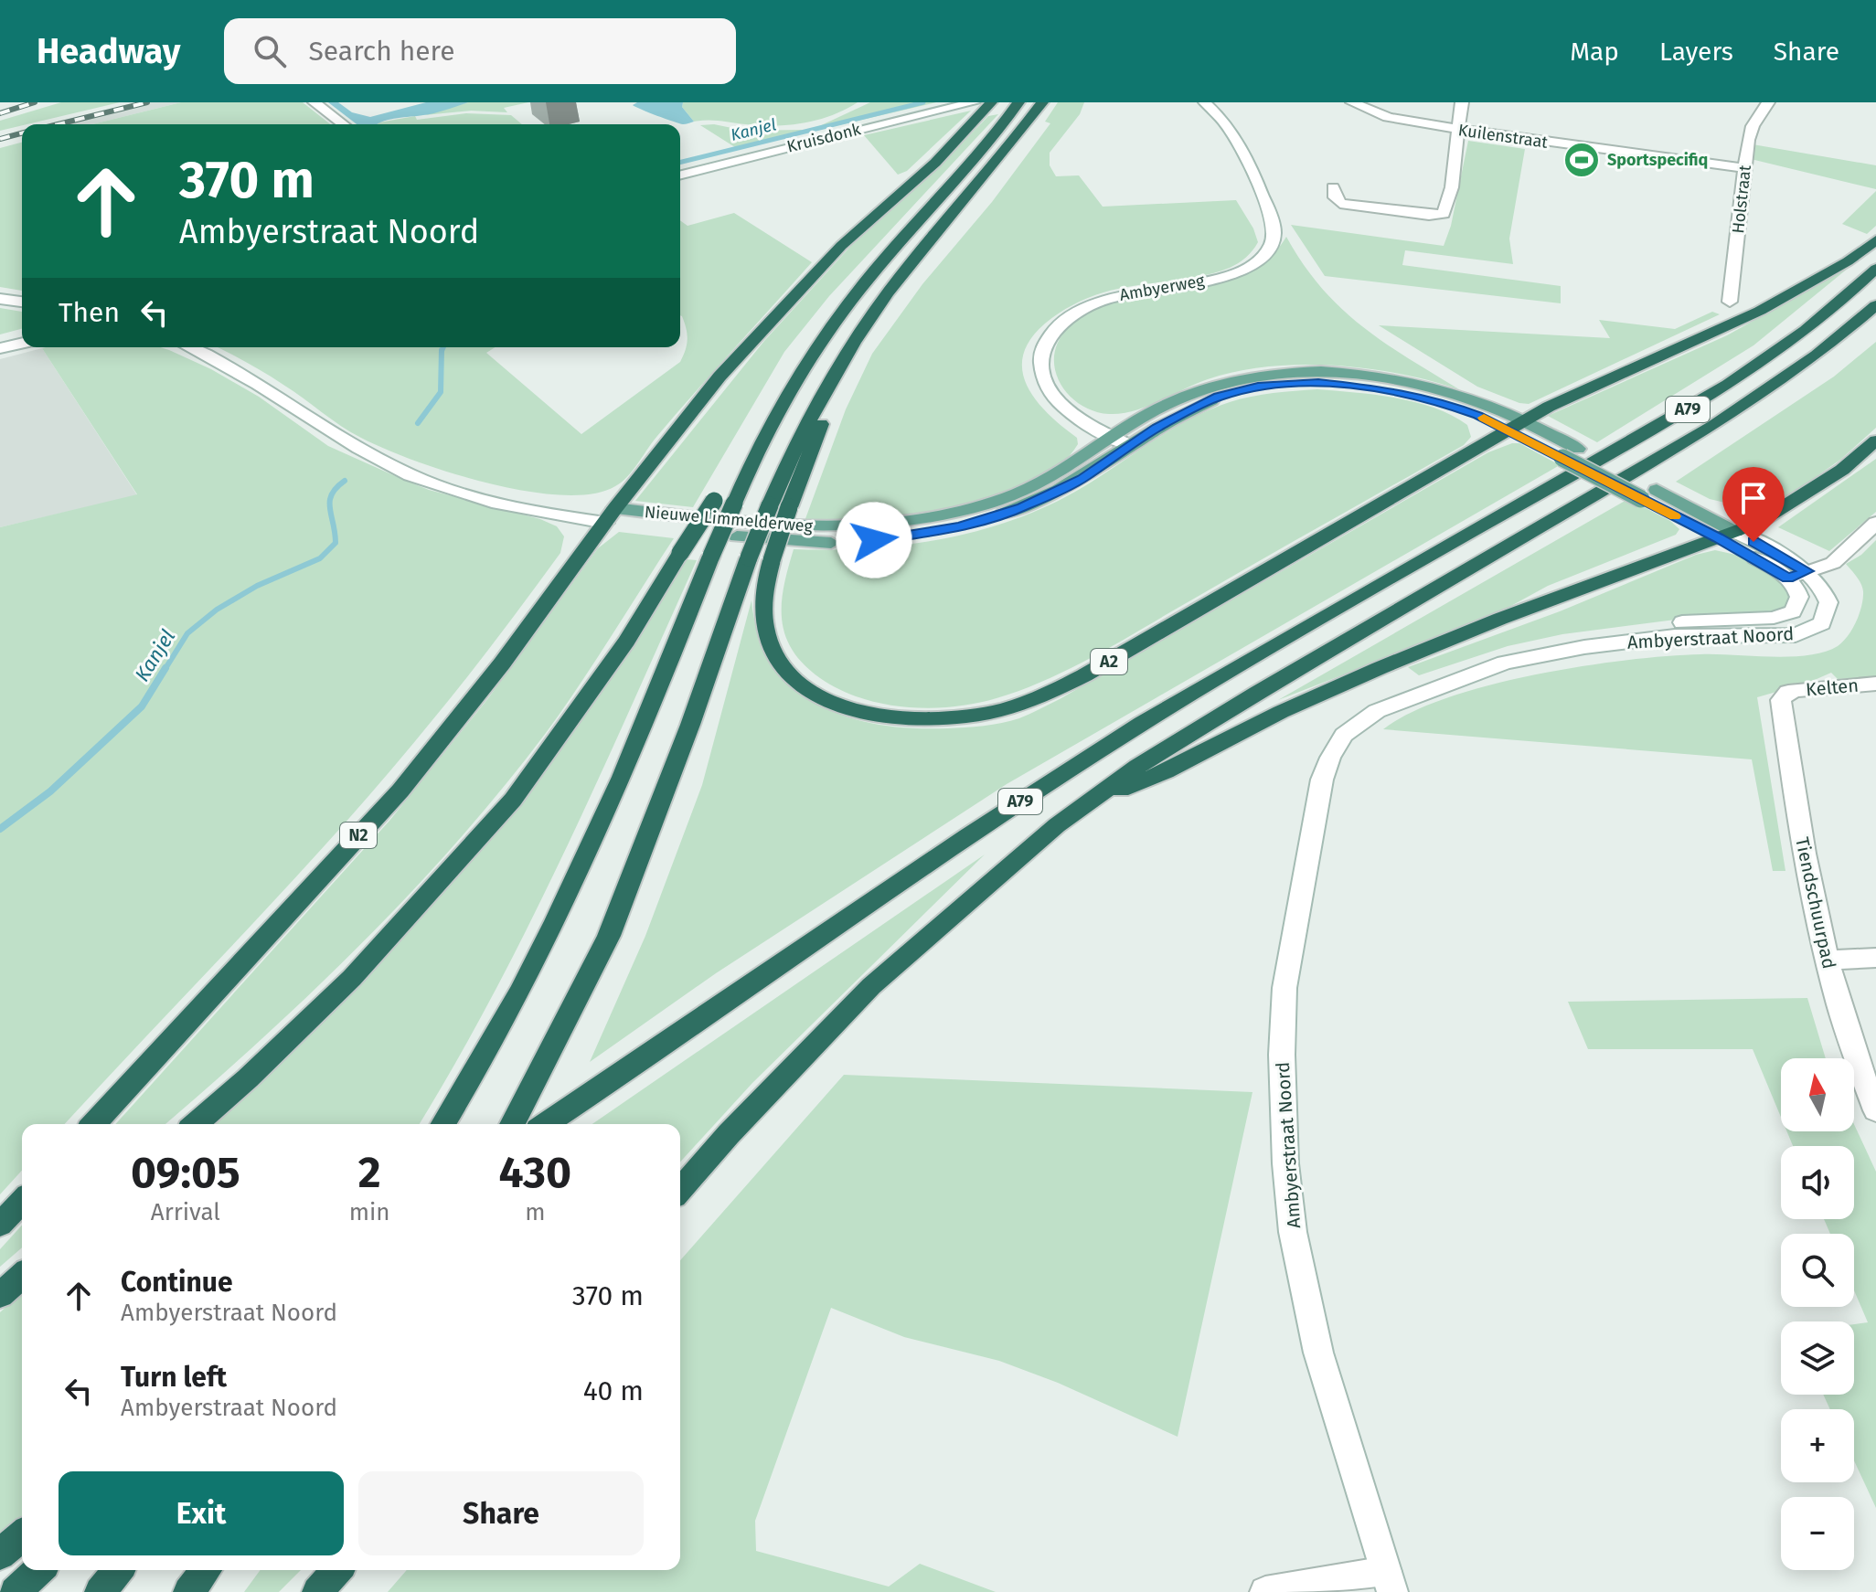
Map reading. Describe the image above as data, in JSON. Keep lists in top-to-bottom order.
{
  "streets": {
    "highway": ["A79", "A2", "N2"],
    "main road": ["Nieuwe Limmelderweg"],
    "street": [
      "Kuilenstraat",
      "Kruisdonk",
      "Holstraat",
      "Ambyerweg",
      "Ambyerstraat Noord",
      "Kelten",
      "Tiendschuurpad"
    ]
  },
  "crossings": [
    ["Kuilenstraat", "Holstraat"],
    ["Ambyerweg", "Nieuwe Limmelderweg"],
    ["A79", "Nieuwe Limmelderweg"],
    ["A79", "Ambyerstraat Noord"],
    ["Nieuwe Limmelderweg", "Ambyerstraat Noord"],
    ["Nieuwe Limmelderweg", "A2"],
    ["Nieuwe Limmelderweg", "N2"],
    ["Kelten", "Tiendschuurpad"]
  ],
  "water": ["Kanjel"],
  "places": {
    "sports": ["Sportspecifiq"]
  },
  "north": "top",
  "page": {
    "header": "Headway",
    "search": "Search here",
    "nav": ["Map", "Layers", "Share"],
    "turn": ["370 m", "Ambyerstraat Noord"],
    "then": "Then",
    "map_buttons": ["+", "−"],
    "eta": [
      "09:05",
      "Arrival",
      "2",
      "min",
      "430",
      "m"
    ],
    "list": [
      {
        "name": "Continue",
        "note": "Ambyerstraat Noord",
        "value": "370 m"
      },
      {
        "name": "Turn left",
        "note": "Ambyerstraat Noord",
        "value": "40 m"
      }
    ],
    "buttons": ["Exit", "Share"]
  }
}
